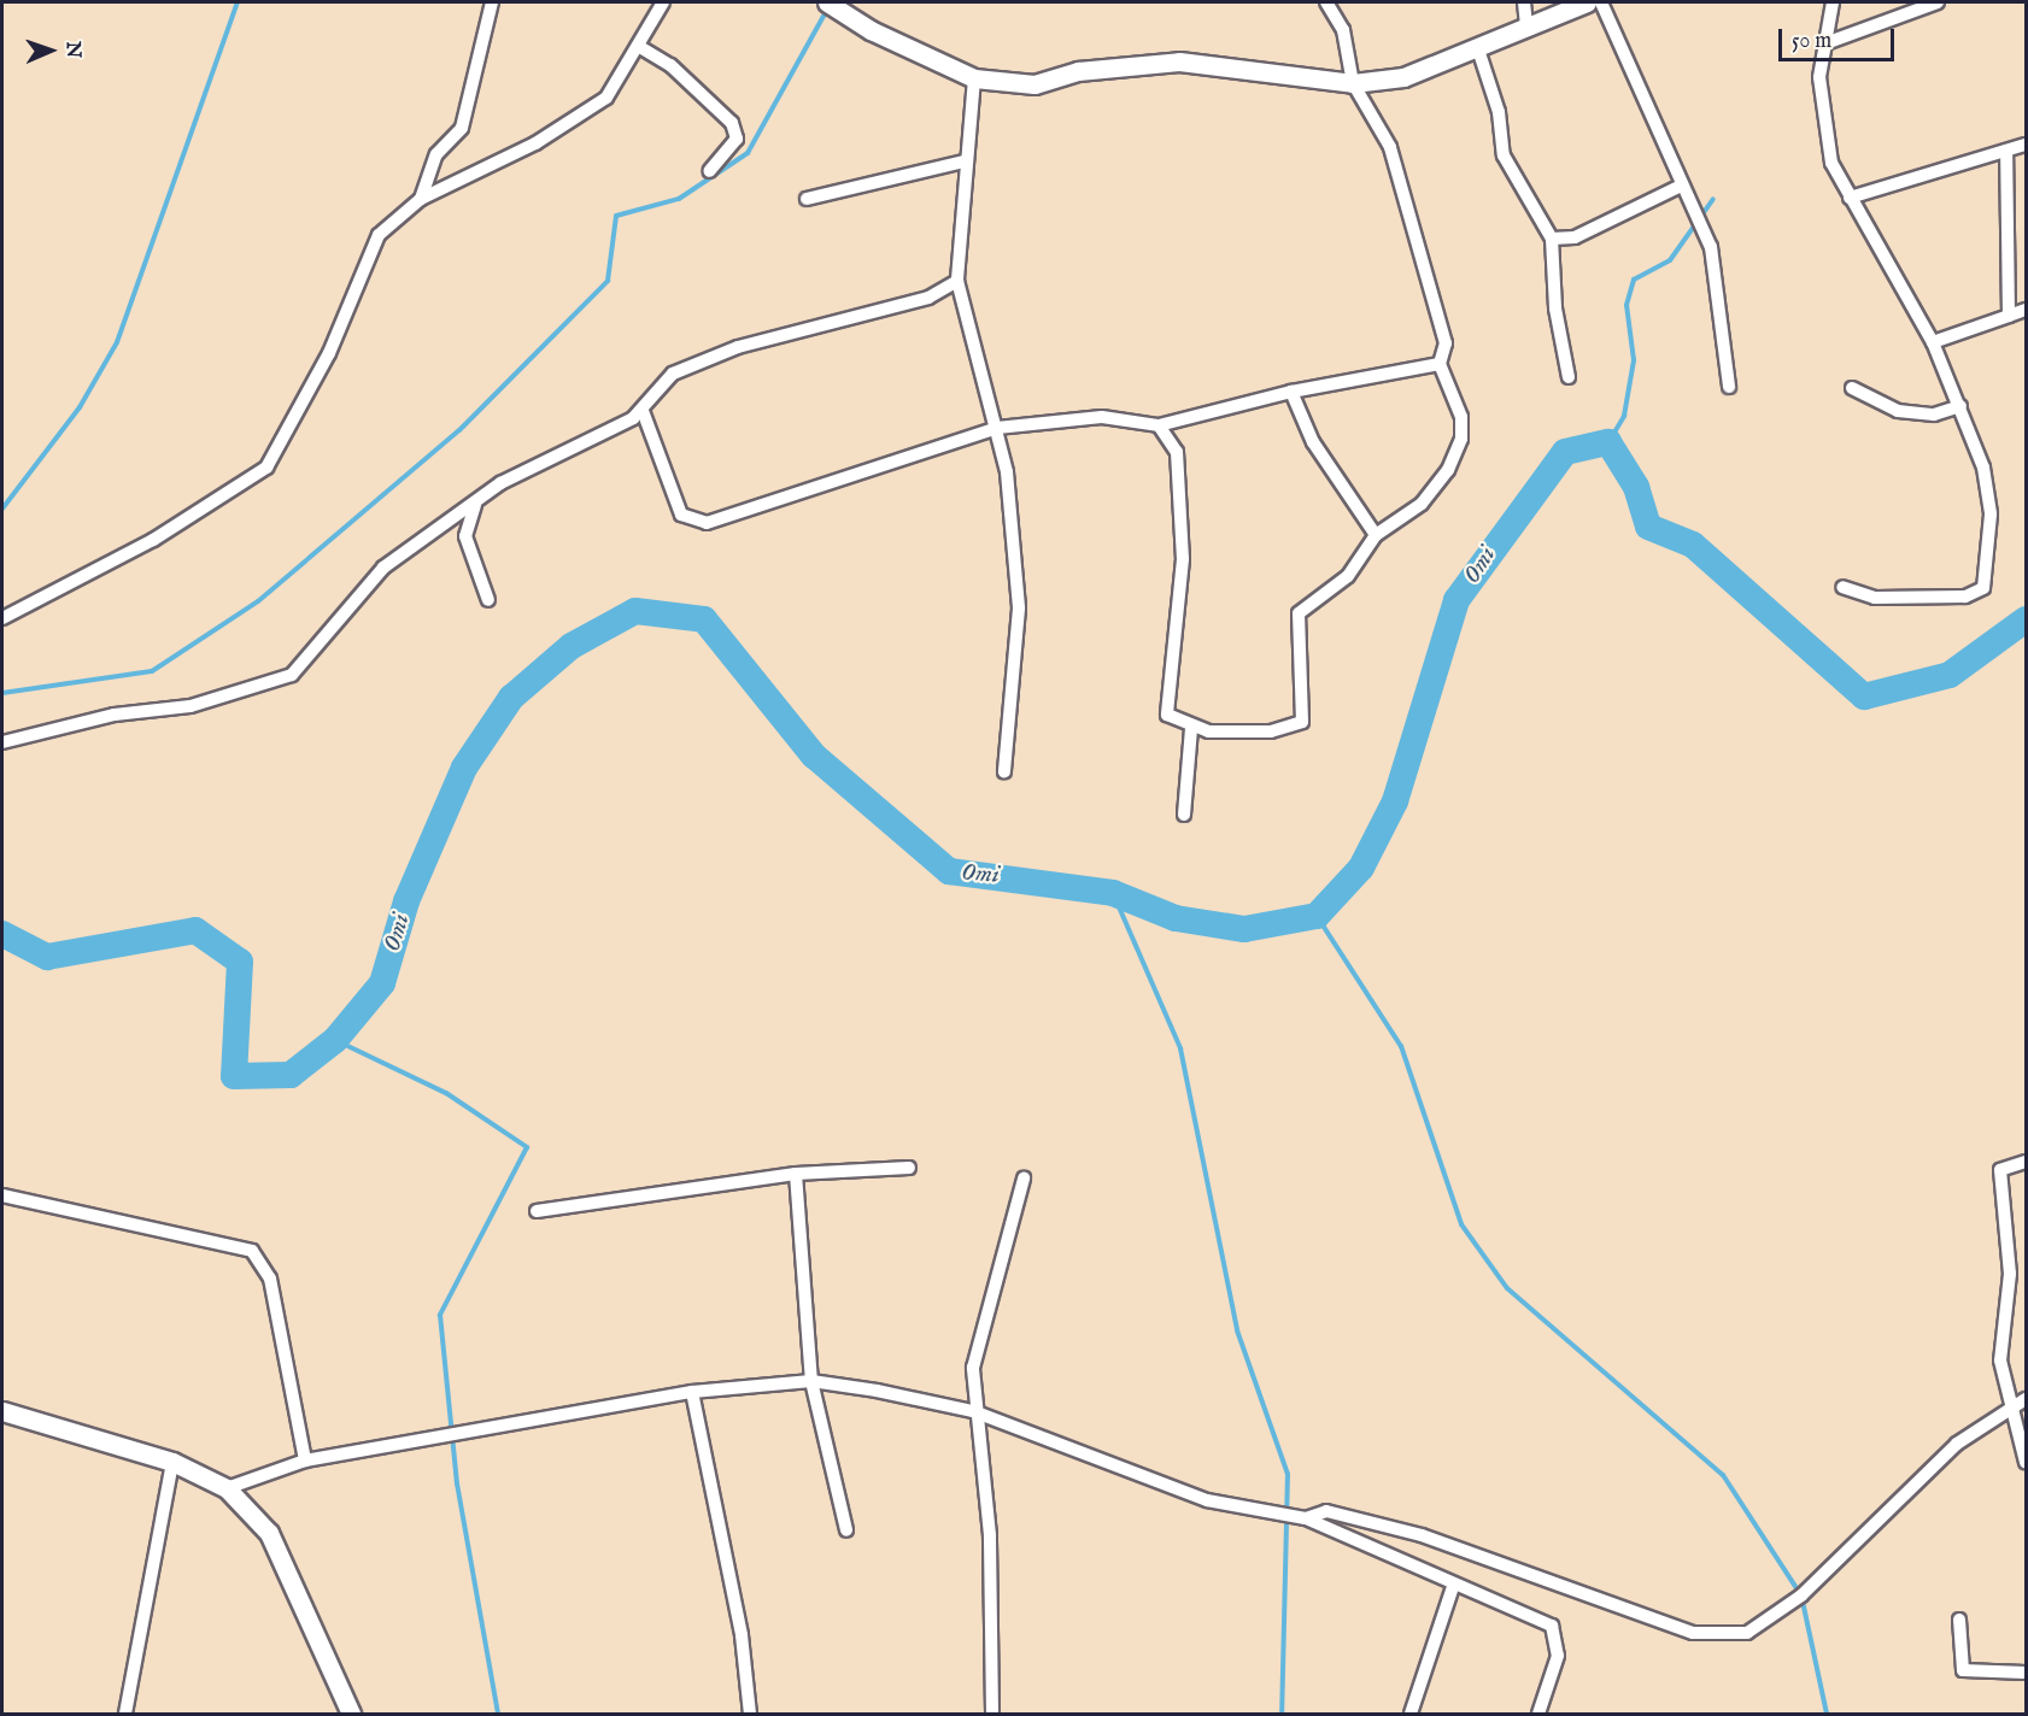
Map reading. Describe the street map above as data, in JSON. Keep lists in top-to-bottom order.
{
  "water": ["Omi"],
  "scale_bar": "50 m",
  "north": "right"
}
